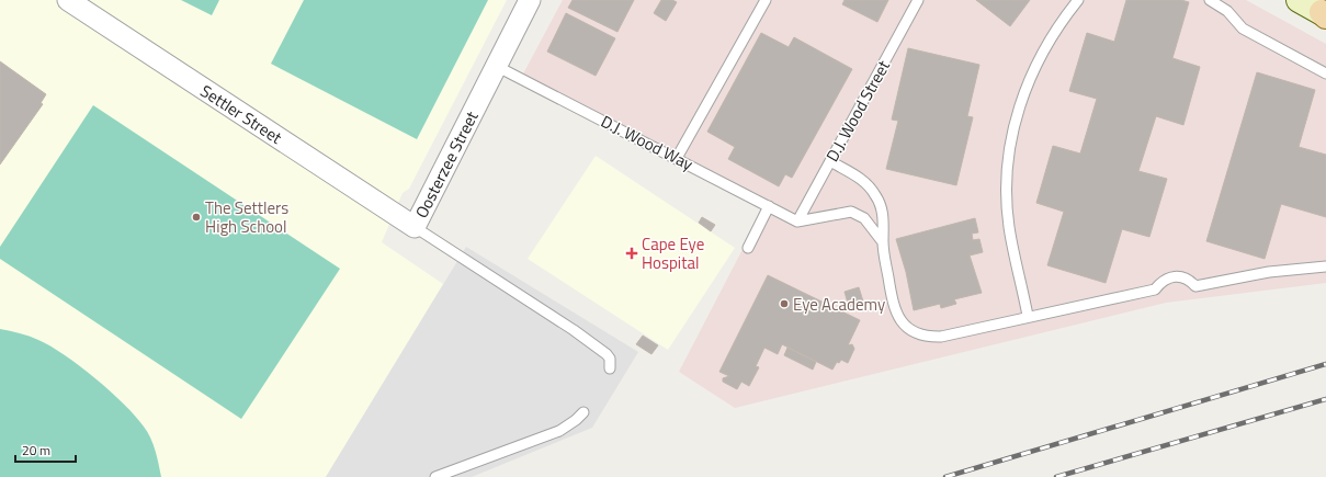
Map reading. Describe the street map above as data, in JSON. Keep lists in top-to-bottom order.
{
  "streets": {
    "street": ["Settler Street", "Oosterzee Street"],
    "lane": ["D.J. Wood Street", "D.J. Wood Way"]
  },
  "crossings": [
    ["D.J. Wood Street", "D.J. Wood Way"],
    ["Settler Street", "Oosterzee Street"],
    ["D.J. Wood Way", "Oosterzee Street"]
  ],
  "places": {
    "other": ["The Settlers High School", "Eye Academy"],
    "health": ["Cape Eye Hospital"]
  },
  "scale_bar": "20 m"
}
